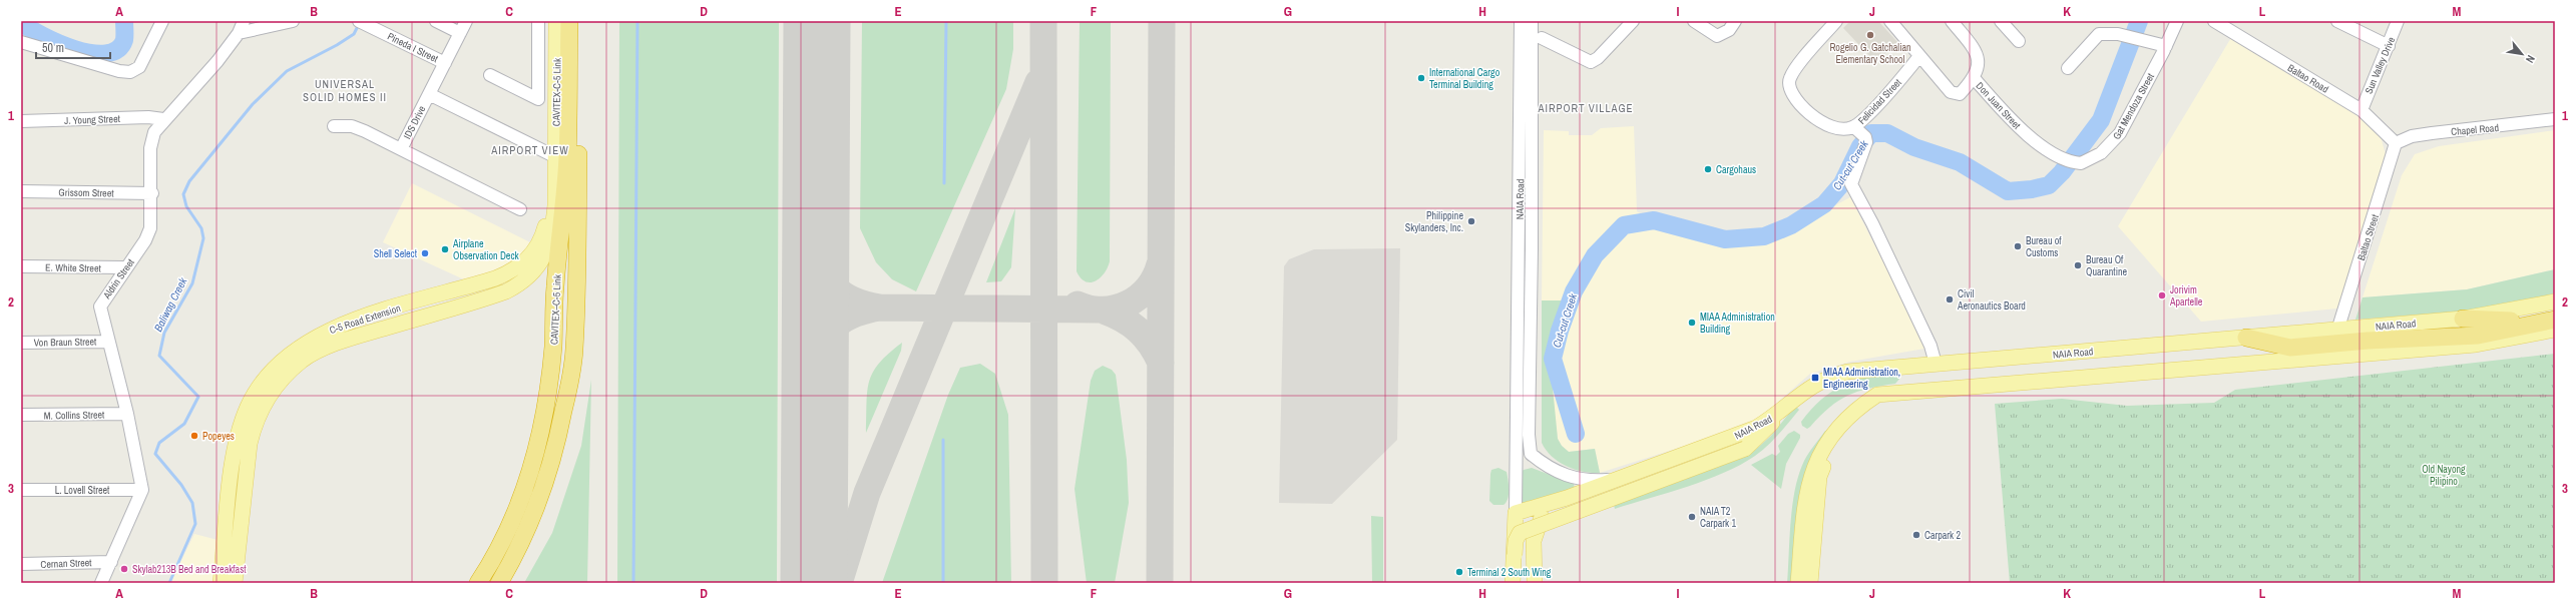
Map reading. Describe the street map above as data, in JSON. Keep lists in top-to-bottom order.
{
  "streets": {
    "highway": ["CAVITEX–C-5 Link"],
    "main road": ["CAVITEX-C-5 Link", "NAIA Road", "C-5 Road Extension"],
    "street": [
      "Pineda I Street",
      "Sun Valley Drive",
      "Baltao Road",
      "Felicidad Street",
      "Don Juan Street",
      "Gat Mendoza Street",
      "J. Young Street",
      "IDS Drive",
      "Chapel Road",
      "Grissom Street",
      "Baltao Street",
      "E. White Street",
      "Aldrin Street",
      "Von Braun Street",
      "M. Collins Street",
      "L. Lovell Street",
      "Cernan Street"
    ]
  },
  "crossings": [
    ["Pineda I Street", "IDS Drive"],
    ["Sun Valley Drive", "Baltao Road"],
    ["Baltao Road", "Chapel Road"],
    ["Baltao Road", "Baltao Street"],
    ["CAVITEX-C-5 Link", "C-5 Road Extension"],
    ["Felicidad Street", "Don Juan Street"],
    ["Don Juan Street", "Gat Mendoza Street"],
    ["J. Young Street", "Aldrin Street"],
    ["Chapel Road", "Baltao Street"],
    ["Grissom Street", "Aldrin Street"],
    ["NAIA Road", "Baltao Street"],
    ["E. White Street", "Aldrin Street"],
    ["Aldrin Street", "Von Braun Street"],
    ["Aldrin Street", "M. Collins Street"],
    ["Aldrin Street", "L. Lovell Street"]
  ],
  "districts": ["UNIVERSAL SOLID HOMES II", "AIRPORT VILLAGE", "AIRPORT VIEW"],
  "water": ["Cut-cut Creek", "Baliwag Creek"],
  "parks": ["Old Nayong Pilipino"],
  "places": {
    "other": [
      "Rogelio G. Gatchalian Elementary School",
      "International Cargo Terminal Building",
      "Cargohaus",
      "Philippine Skylanders, Inc.",
      "Bureau of Customs",
      "Airplane Observation Deck",
      "Shell Select",
      "Bureau Of Quarantine",
      "Jorivim Apartelle",
      "Civil Aeronautics Board",
      "MIAA Administration Building",
      "Popeyes",
      "NAIA T2 Carpark 1",
      "Carpark 2",
      "Skylab213B Bed and Breakfast",
      "Terminal 2 South Wing"
    ],
    "transit": ["MIAA Administration, Engineering"]
  },
  "scale_bar": "50 m",
  "north": "bottom right",
  "grid": {
    "columns": [
      "A",
      "B",
      "C",
      "D",
      "E",
      "F",
      "G",
      "H",
      "I",
      "J",
      "K",
      "L",
      "M"
    ],
    "rows": ["1", "2", "3"]
  }
}
